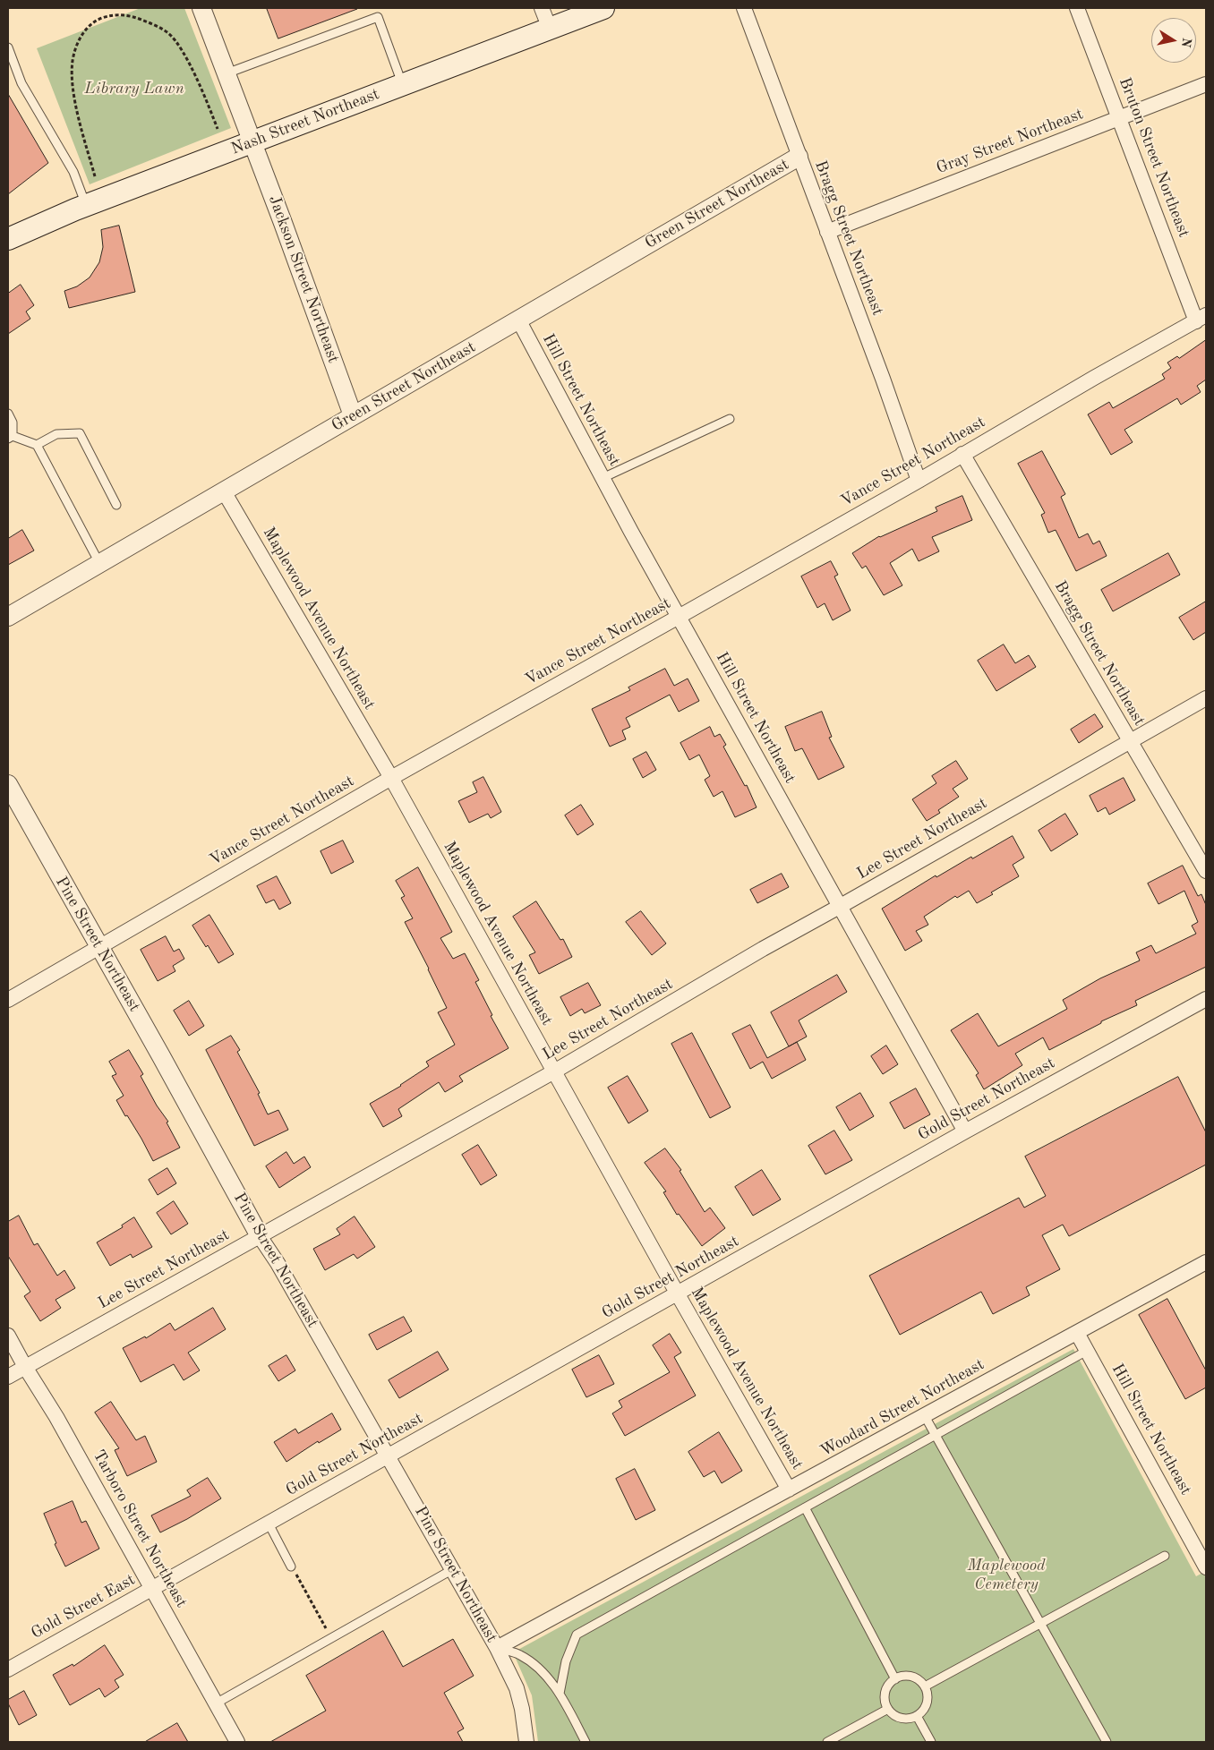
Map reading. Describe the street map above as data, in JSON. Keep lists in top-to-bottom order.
{
  "streets": {
    "main road": ["Nash Street Northeast"],
    "street": [
      "Gray Street Northeast",
      "Bruton Street Northeast",
      "Green Street Northeast",
      "Bragg Street Northeast",
      "Jackson Street Northeast",
      "Hill Street Northeast",
      "Vance Street Northeast",
      "Maplewood Avenue Northeast",
      "Lee Street Northeast",
      "Pine Street Northeast",
      "Gold Street Northeast",
      "Woodard Street Northeast",
      "Tarboro Street Northeast",
      "Gold Street East"
    ]
  },
  "crossings": [
    ["Nash Street Northeast", "Jackson Street Northeast"],
    ["Gray Street Northeast", "Bruton Street Northeast"],
    ["Gray Street Northeast", "Bragg Street Northeast"],
    ["Bruton Street Northeast", "Vance Street Northeast"],
    ["Green Street Northeast", "Bragg Street Northeast"],
    ["Green Street Northeast", "Jackson Street Northeast"],
    ["Green Street Northeast", "Hill Street Northeast"],
    ["Green Street Northeast", "Maplewood Avenue Northeast"],
    ["Bragg Street Northeast", "Vance Street Northeast"],
    ["Bragg Street Northeast", "Lee Street Northeast"],
    ["Hill Street Northeast", "Vance Street Northeast"],
    ["Hill Street Northeast", "Lee Street Northeast"],
    ["Hill Street Northeast", "Gold Street Northeast"],
    ["Hill Street Northeast", "Woodard Street Northeast"],
    ["Vance Street Northeast", "Maplewood Avenue Northeast"],
    ["Vance Street Northeast", "Pine Street Northeast"],
    ["Maplewood Avenue Northeast", "Lee Street Northeast"],
    ["Maplewood Avenue Northeast", "Gold Street Northeast"],
    ["Maplewood Avenue Northeast", "Woodard Street Northeast"],
    ["Lee Street Northeast", "Pine Street Northeast"],
    ["Lee Street Northeast", "Tarboro Street Northeast"],
    ["Pine Street Northeast", "Gold Street Northeast"],
    ["Pine Street Northeast", "Woodard Street Northeast"],
    ["Gold Street Northeast", "Tarboro Street Northeast"],
    ["Gold Street Northeast", "Gold Street East"],
    ["Tarboro Street Northeast", "Gold Street East"]
  ],
  "parks": ["Library Lawn", "Maplewood Cemetery"],
  "north": "right"
}
